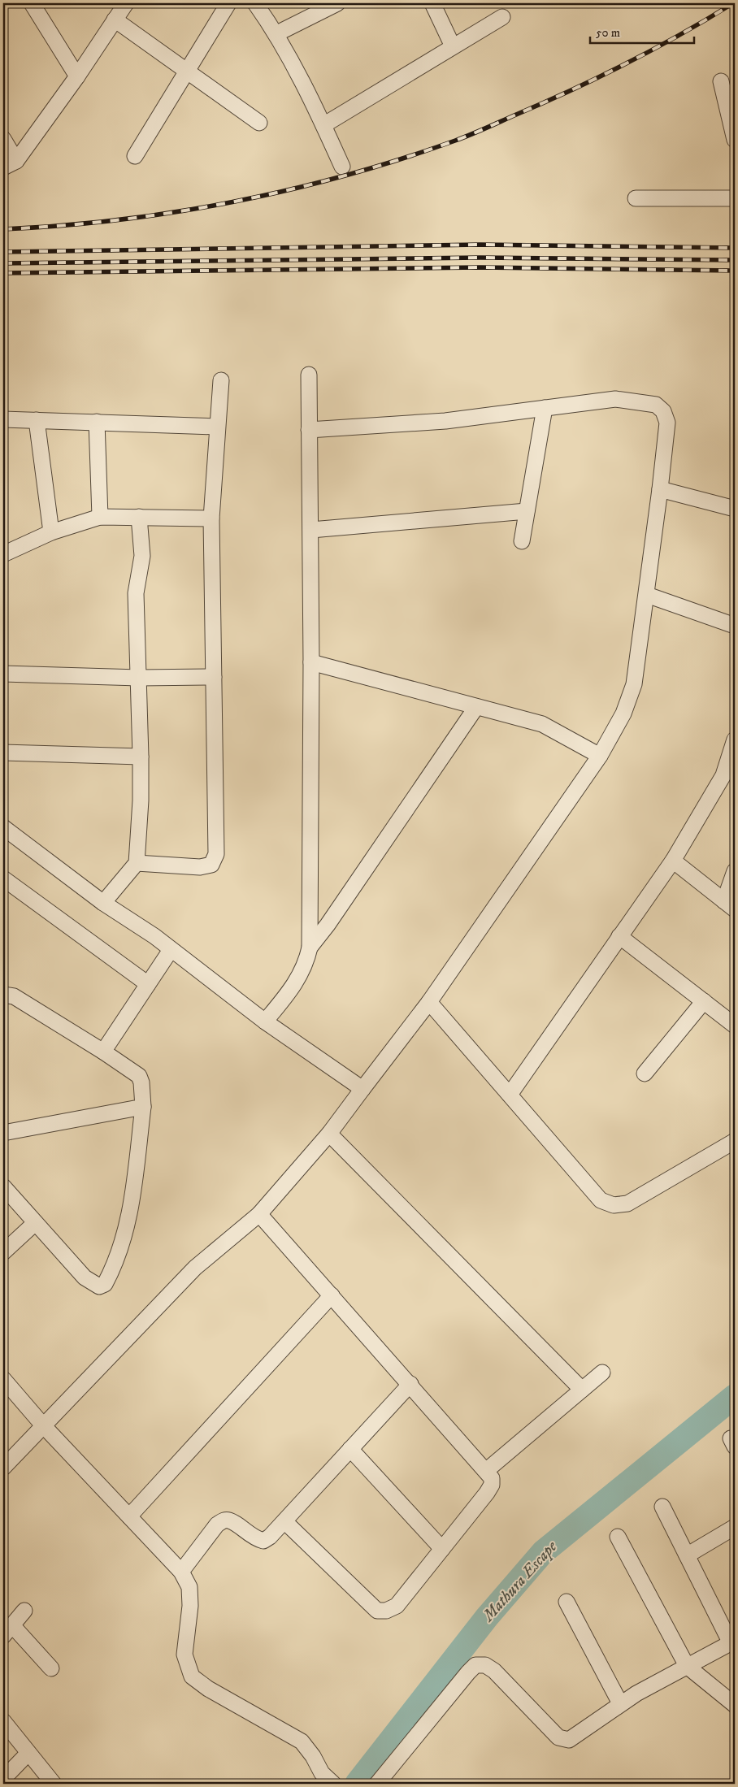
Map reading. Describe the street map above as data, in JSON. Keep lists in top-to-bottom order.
{
  "water": ["Mathura Escape"],
  "scale_bar": "50 m"
}
